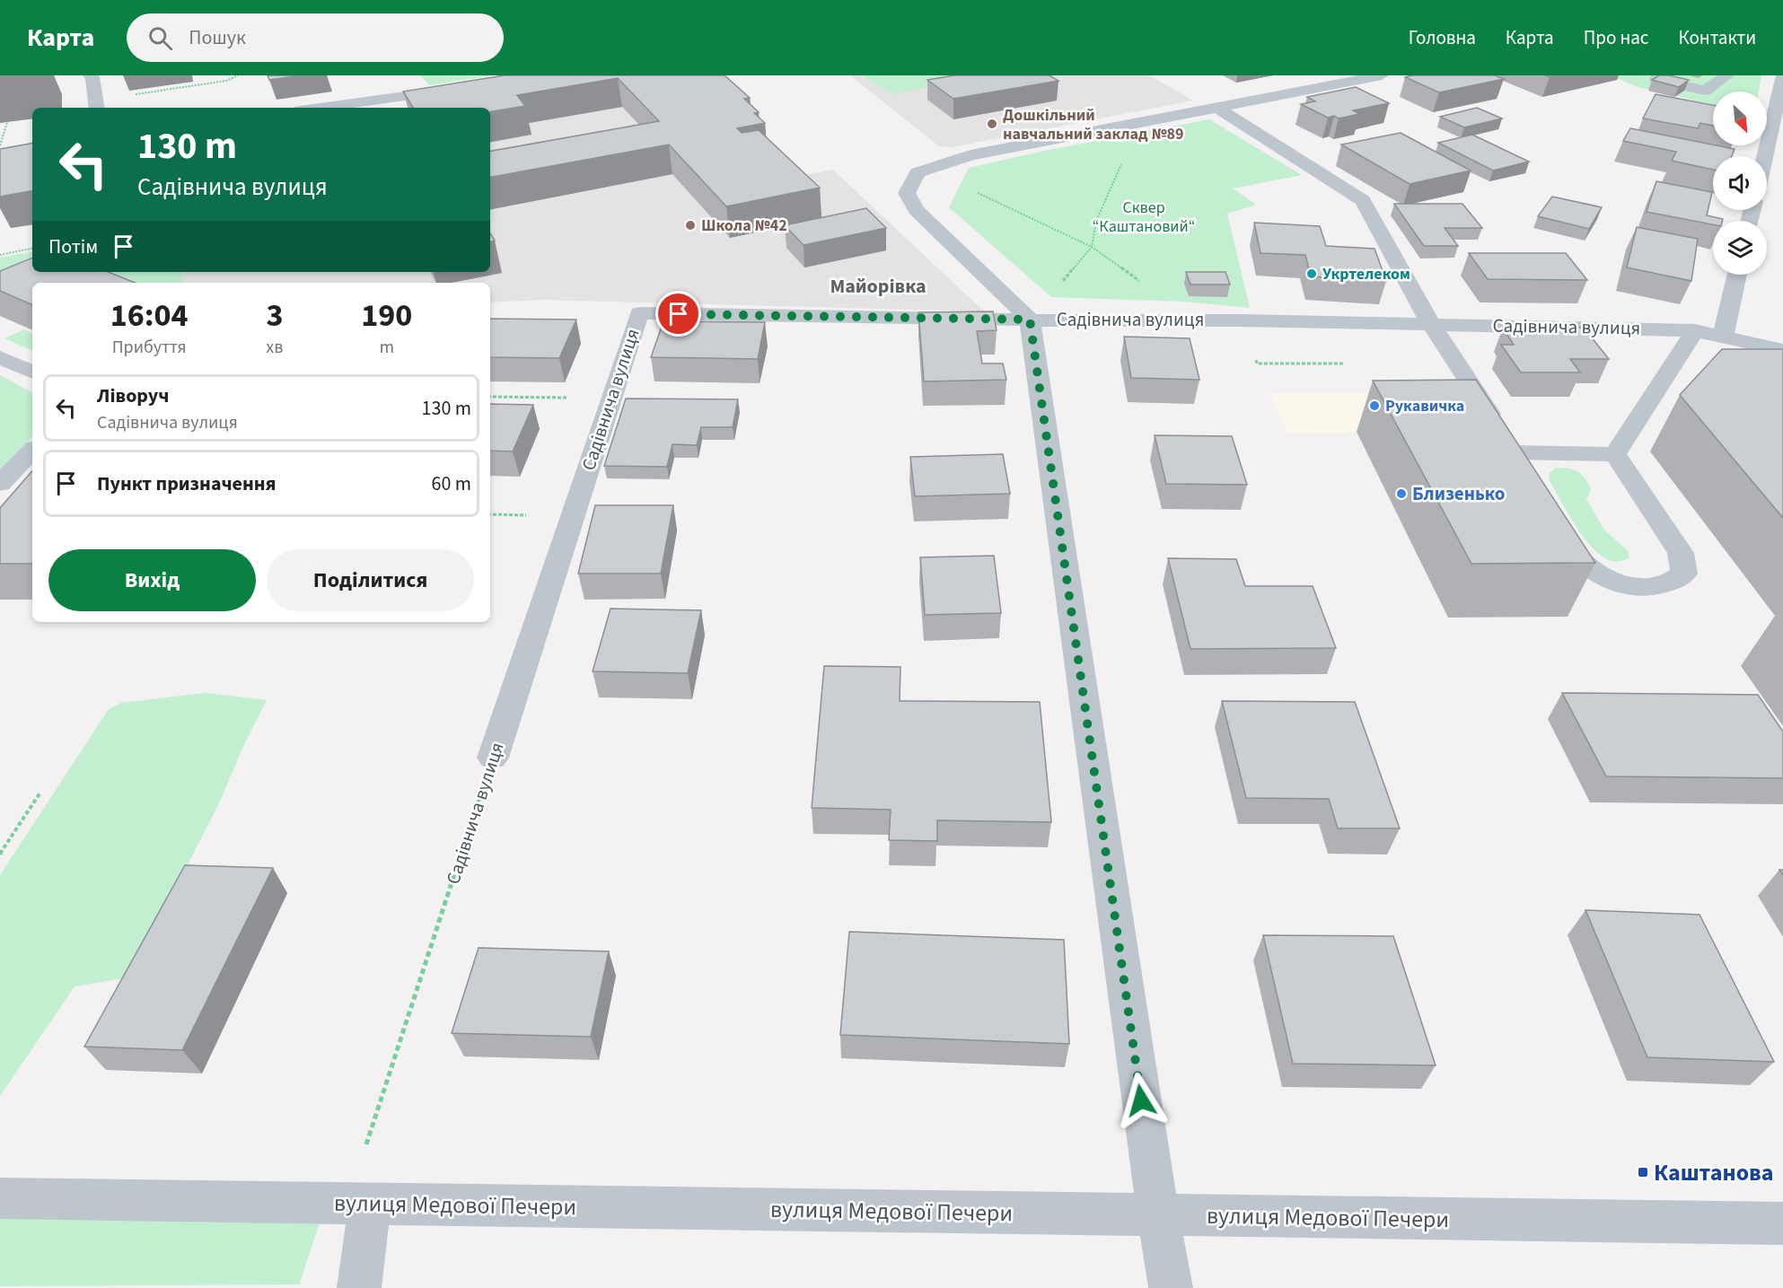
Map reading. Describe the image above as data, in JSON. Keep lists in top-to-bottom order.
{
  "streets": {
    "street": ["Садівнича вулиця", "вулиця Медової Печери"]
  },
  "districts": ["Майорівка"],
  "parks": ["Сквер “Каштановий“"],
  "places": {
    "other": [
      "Дошкільний навчальний заклад №89",
      "Школа №42",
      "Укртелеком",
      "Рукавичка",
      "Близенько"
    ],
    "transit": ["Каштанова"]
  },
  "north": "bottom right",
  "page": {
    "header": "Карта",
    "search": "Пошук",
    "nav": [
      "Головна",
      "Карта",
      "Про нас",
      "Контакти"
    ],
    "turn": ["130 m", "Садівнича вулиця"],
    "then": "Потім",
    "eta": [
      "16:04",
      "Прибуття",
      "3",
      "хв",
      "190",
      "m"
    ],
    "list": [
      {
        "name": "Ліворуч",
        "note": "Садівнича вулиця",
        "value": "130 m"
      },
      {
        "name": "Пункт призначення",
        "value": "60 m"
      }
    ],
    "buttons": ["Вихід", "Поділитися"]
  }
}
